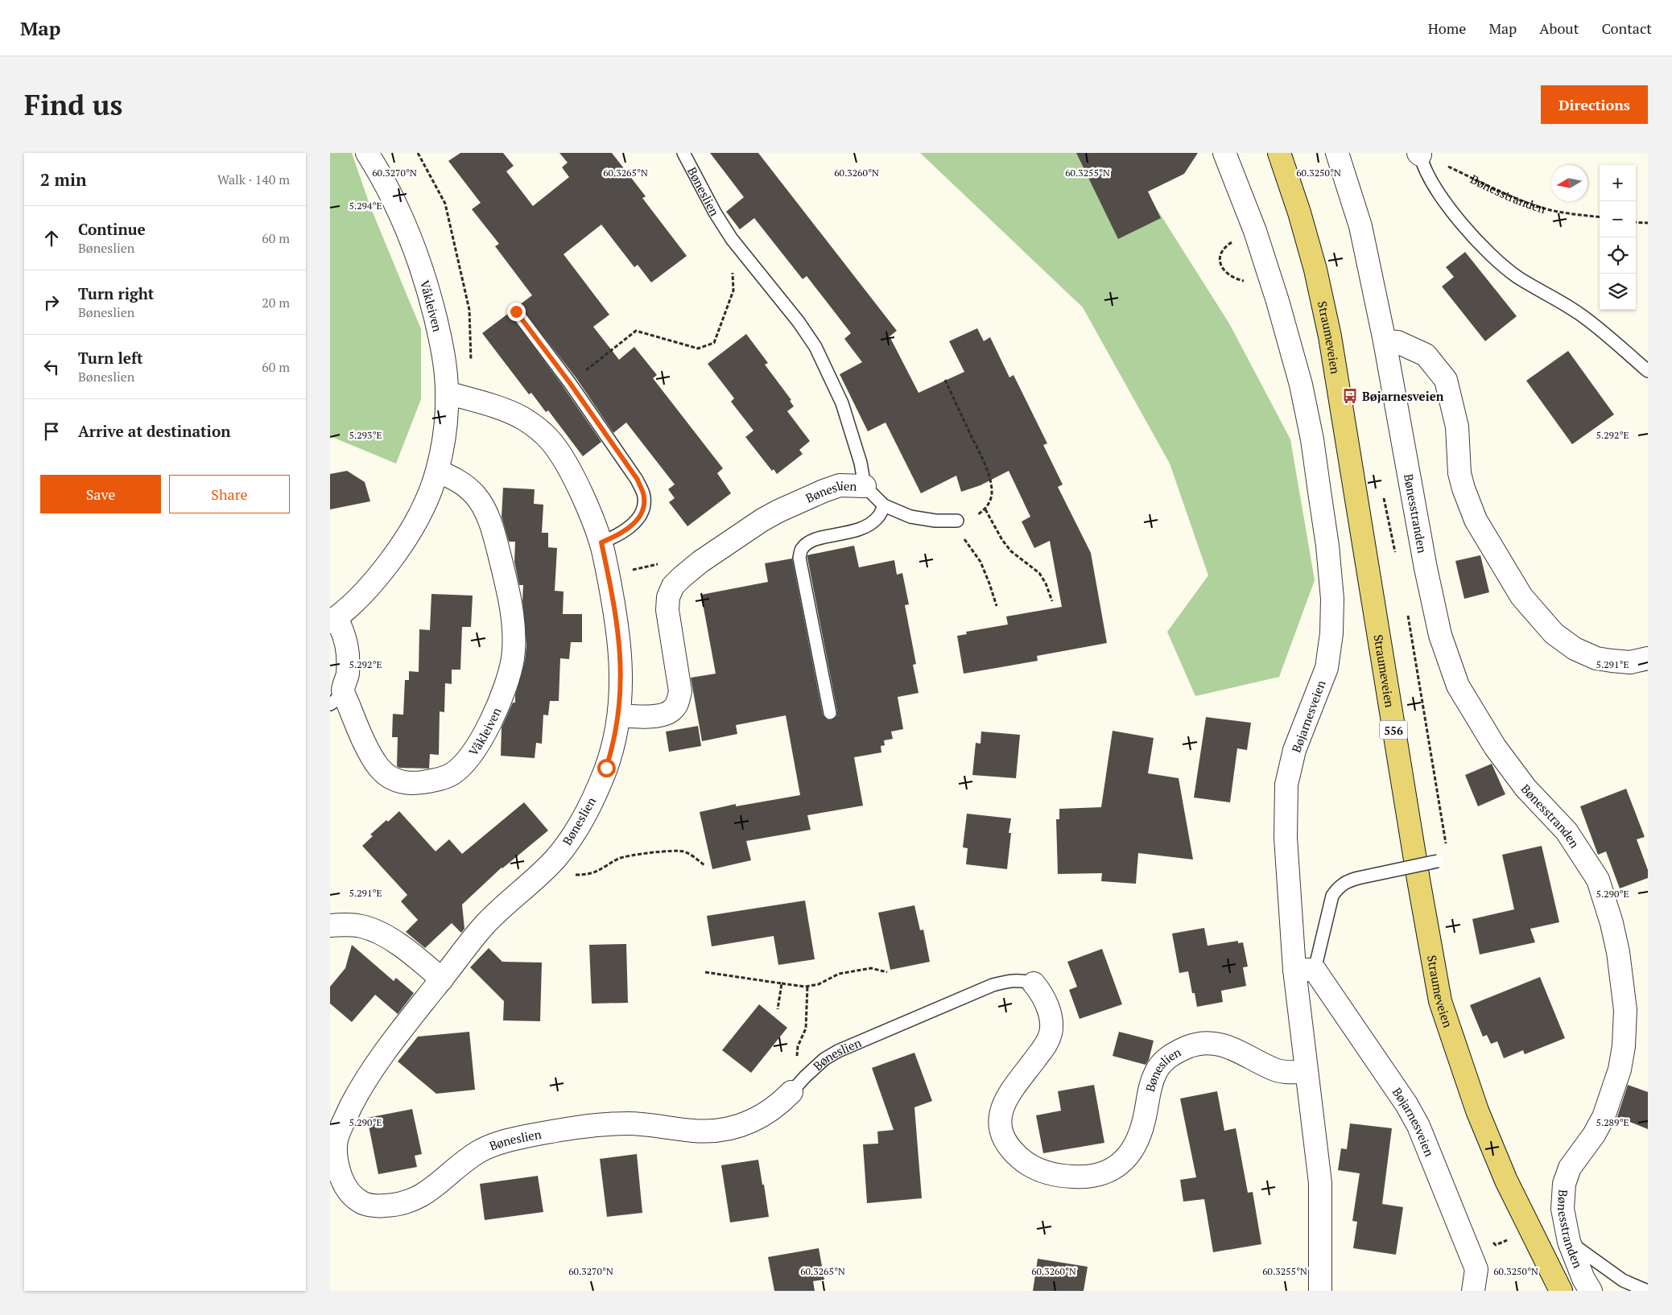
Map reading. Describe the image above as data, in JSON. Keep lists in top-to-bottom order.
{
  "streets": {
    "main road": ["Straumeveien", "556"],
    "street": [
      "Bøneslien",
      "Bønesstranden",
      "Våkleiven",
      "Bøjarnesveien"
    ]
  },
  "crossings": [
    ["Bøneslien", "Våkleiven"],
    ["Bøneslien", "Bøjarnesveien"]
  ],
  "places": {
    "bus stop": ["Bøjarnesveien"]
  },
  "north": "left",
  "page": {
    "header": "Map",
    "nav": [
      "Home",
      "Map",
      "About",
      "Contact"
    ],
    "buttons": [
      "Directions",
      ["Save", "Share"]
    ],
    "title": "Find us",
    "heading": ["2 min", "Walk · 140 m"],
    "map_buttons": ["+", "−"],
    "list": [
      ["Continue", "Bøneslien", "60 m"],
      ["Turn right", "Bøneslien", "20 m"],
      ["Turn left", "Bøneslien", "60 m"],
      "Arrive at destination"
    ]
  },
  "coordinates": [
    "60.3270°N",
    "60.3265°N",
    "60.3260°N",
    "60.3255°N",
    "60.3250°N",
    "5.294°E",
    "5.293°E",
    "5.292°E",
    "5.291°E",
    "5.290°E",
    "5.289°E"
  ]
}
